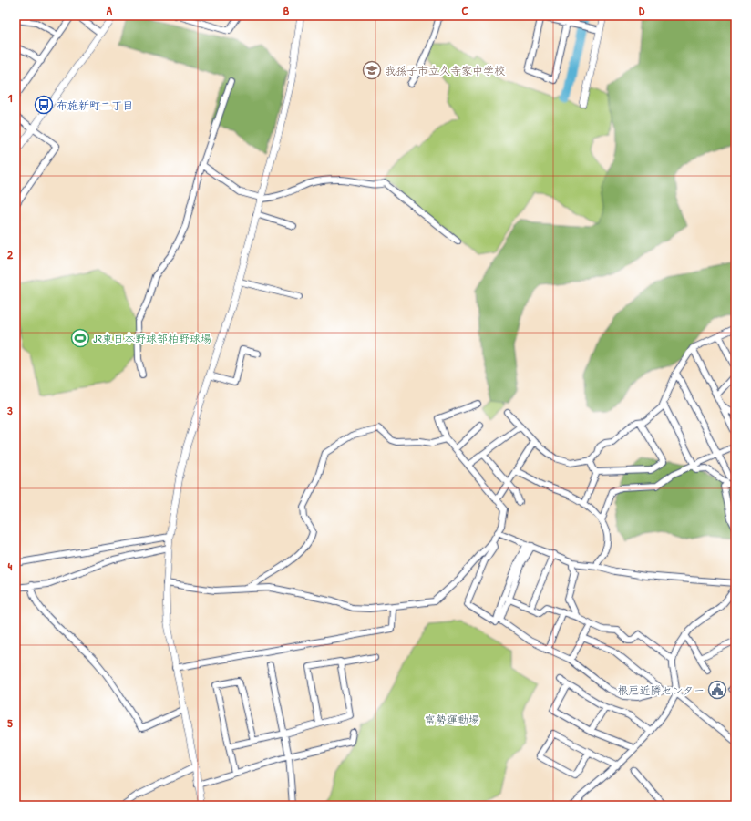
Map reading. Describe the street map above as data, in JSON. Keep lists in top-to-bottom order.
{
  "parks": ["富勢運動場"],
  "places": {
    "school or university": ["我孫子市立久寺家中学校"],
    "bus stop": ["布施新町二丁目"],
    "sports": ["JR東日本野球部柏野球場"],
    "public building": ["根戸近隣センター"]
  },
  "grid": {
    "columns": [
      "A",
      "B",
      "C",
      "D"
    ],
    "rows": [
      "1",
      "2",
      "3",
      "4",
      "5"
    ]
  }
}
